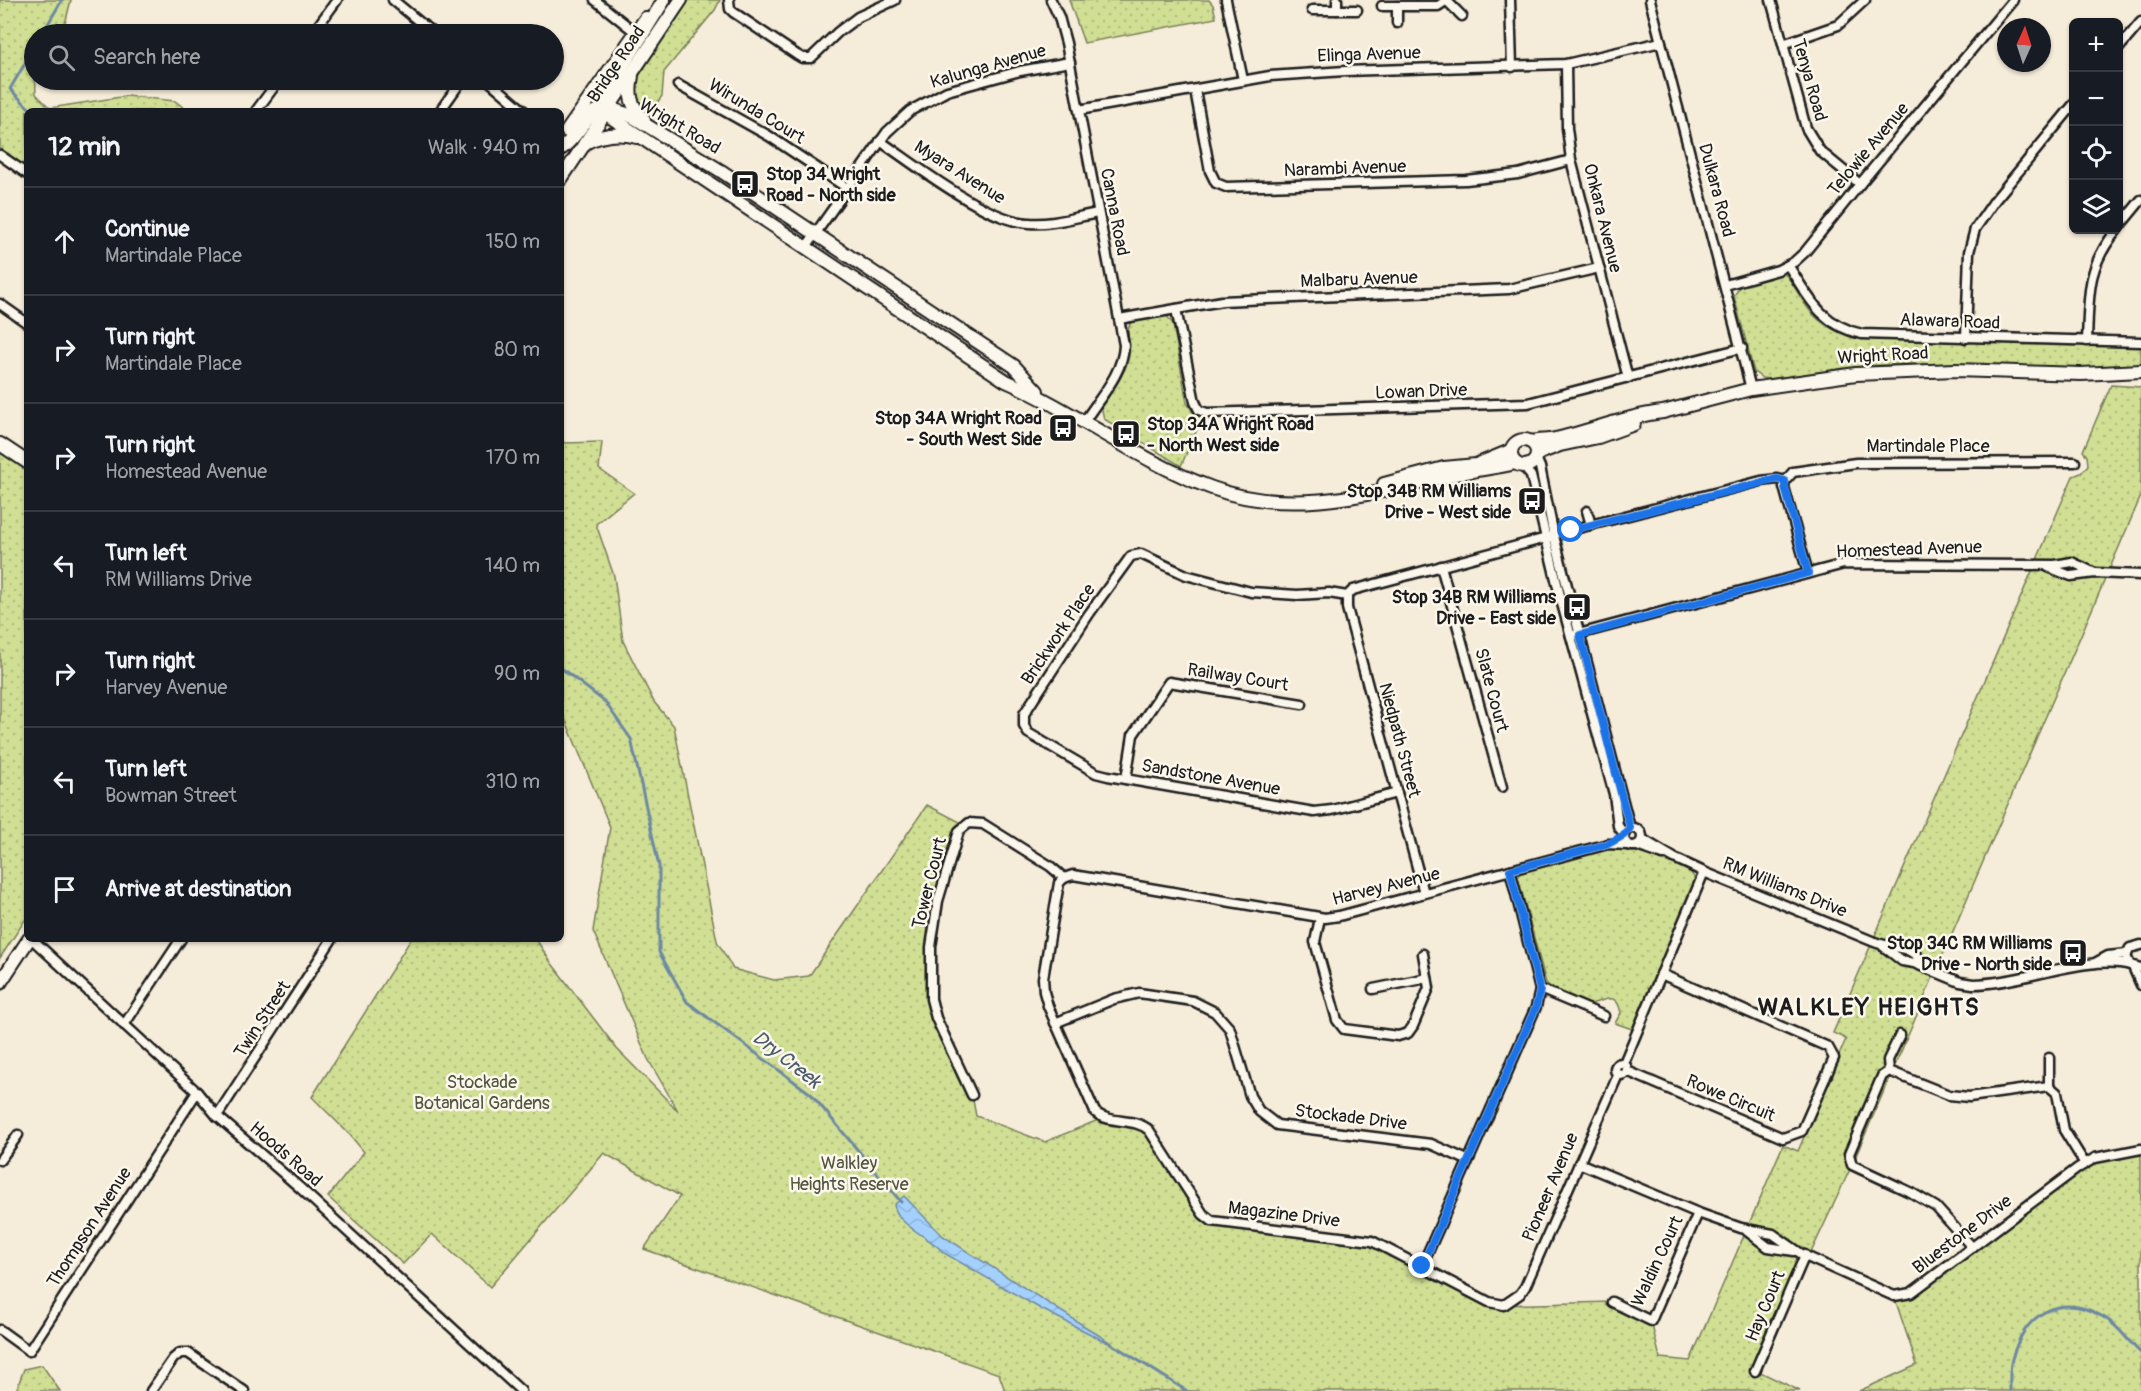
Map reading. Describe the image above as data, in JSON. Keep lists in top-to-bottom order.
{
  "streets": {
    "main road": ["Bridge Road", "Wright Road"],
    "street": [
      "Elinga Avenue",
      "Kalunga Avenue",
      "Tenya Road",
      "Wirunda Court",
      "Telowie Avenue",
      "Narambi Avenue",
      "Myara Avenue",
      "Dulkara Road",
      "Canna Road",
      "Onkara Avenue",
      "Malbaru Avenue",
      "Alawara Road",
      "Lowan Drive",
      "Martindale Place",
      "Homestead Avenue",
      "Brickwork Place",
      "Railway Court",
      "Slate Court",
      "Niedpath Street",
      "Sandstone Avenue",
      "Tower Court",
      "Harvey Avenue",
      "RM Williams Drive",
      "Twin Street",
      "Rowe Circuit",
      "Stockade Drive",
      "Hoods Road",
      "Pioneer Avenue",
      "Magazine Drive",
      "Thompson Avenue",
      "Bluestone Drive",
      "Waldin Court",
      "Hay Court"
    ]
  },
  "crossings": [
    ["Elinga Avenue", "Narambi Avenue"],
    ["Elinga Avenue", "Dulkara Road"],
    ["Elinga Avenue", "Canna Road"],
    ["Elinga Avenue", "Onkara Avenue"],
    ["Bridge Road", "Wright Road"],
    ["Kalunga Avenue", "Wirunda Court"],
    ["Kalunga Avenue", "Wright Road"],
    ["Kalunga Avenue", "Myara Avenue"],
    ["Kalunga Avenue", "Canna Road"],
    ["Tenya Road", "Telowie Avenue"],
    ["Wright Road", "Dulkara Road"],
    ["Wright Road", "Canna Road"],
    ["Telowie Avenue", "Dulkara Road"],
    ["Telowie Avenue", "Alawara Road"],
    ["Narambi Avenue", "Onkara Avenue"],
    ["Myara Avenue", "Canna Road"],
    ["Dulkara Road", "Lowan Drive"],
    ["Canna Road", "Malbaru Avenue"],
    ["Onkara Avenue", "Malbaru Avenue"],
    ["Onkara Avenue", "Lowan Drive"],
    ["Malbaru Avenue", "Lowan Drive"],
    ["Brickwork Place", "Niedpath Street"],
    ["Brickwork Place", "Sandstone Avenue"],
    ["Railway Court", "Sandstone Avenue"],
    ["Niedpath Street", "Sandstone Avenue"],
    ["Niedpath Street", "Harvey Avenue"],
    ["Tower Court", "Harvey Avenue"],
    ["Tower Court", "Magazine Drive"],
    ["Harvey Avenue", "RM Williams Drive"],
    ["Harvey Avenue", "Magazine Drive"],
    ["RM Williams Drive", "Pioneer Avenue"],
    ["Twin Street", "Hoods Road"],
    ["Rowe Circuit", "Pioneer Avenue"],
    ["Stockade Drive", "Magazine Drive"],
    ["Hoods Road", "Thompson Avenue"],
    ["Pioneer Avenue", "Magazine Drive"],
    ["Pioneer Avenue", "Bluestone Drive"],
    ["Bluestone Drive", "Waldin Court"],
    ["Bluestone Drive", "Hay Court"]
  ],
  "districts": ["WALKLEY HEIGHTS"],
  "water": ["Dry Creek"],
  "parks": ["Stockade Botanical Gardens", "Walkley Heights Reserve"],
  "places": {
    "bus stop": [
      "Stop 34 Wright Road - North side",
      "Stop 34A Wright Road - South West Side",
      "Stop 34A Wright Road - North West side",
      "Stop 34B RM Williams Drive - West side",
      "Stop 34B RM Williams Drive - East side",
      "Stop 34C RM Williams Drive - North side"
    ]
  },
  "north": "top",
  "page": {
    "map_buttons": ["+", "−"],
    "search": "Search here",
    "heading": ["12 min", "Walk · 940 m"],
    "list": [
      ["Continue", "Martindale Place", "150 m"],
      ["Turn right", "Martindale Place", "80 m"],
      ["Turn right", "Homestead Avenue", "170 m"],
      ["Turn left", "RM Williams Drive", "140 m"],
      ["Turn right", "Harvey Avenue", "90 m"],
      ["Turn left", "Bowman Street", "310 m"],
      "Arrive at destination"
    ]
  }
}
